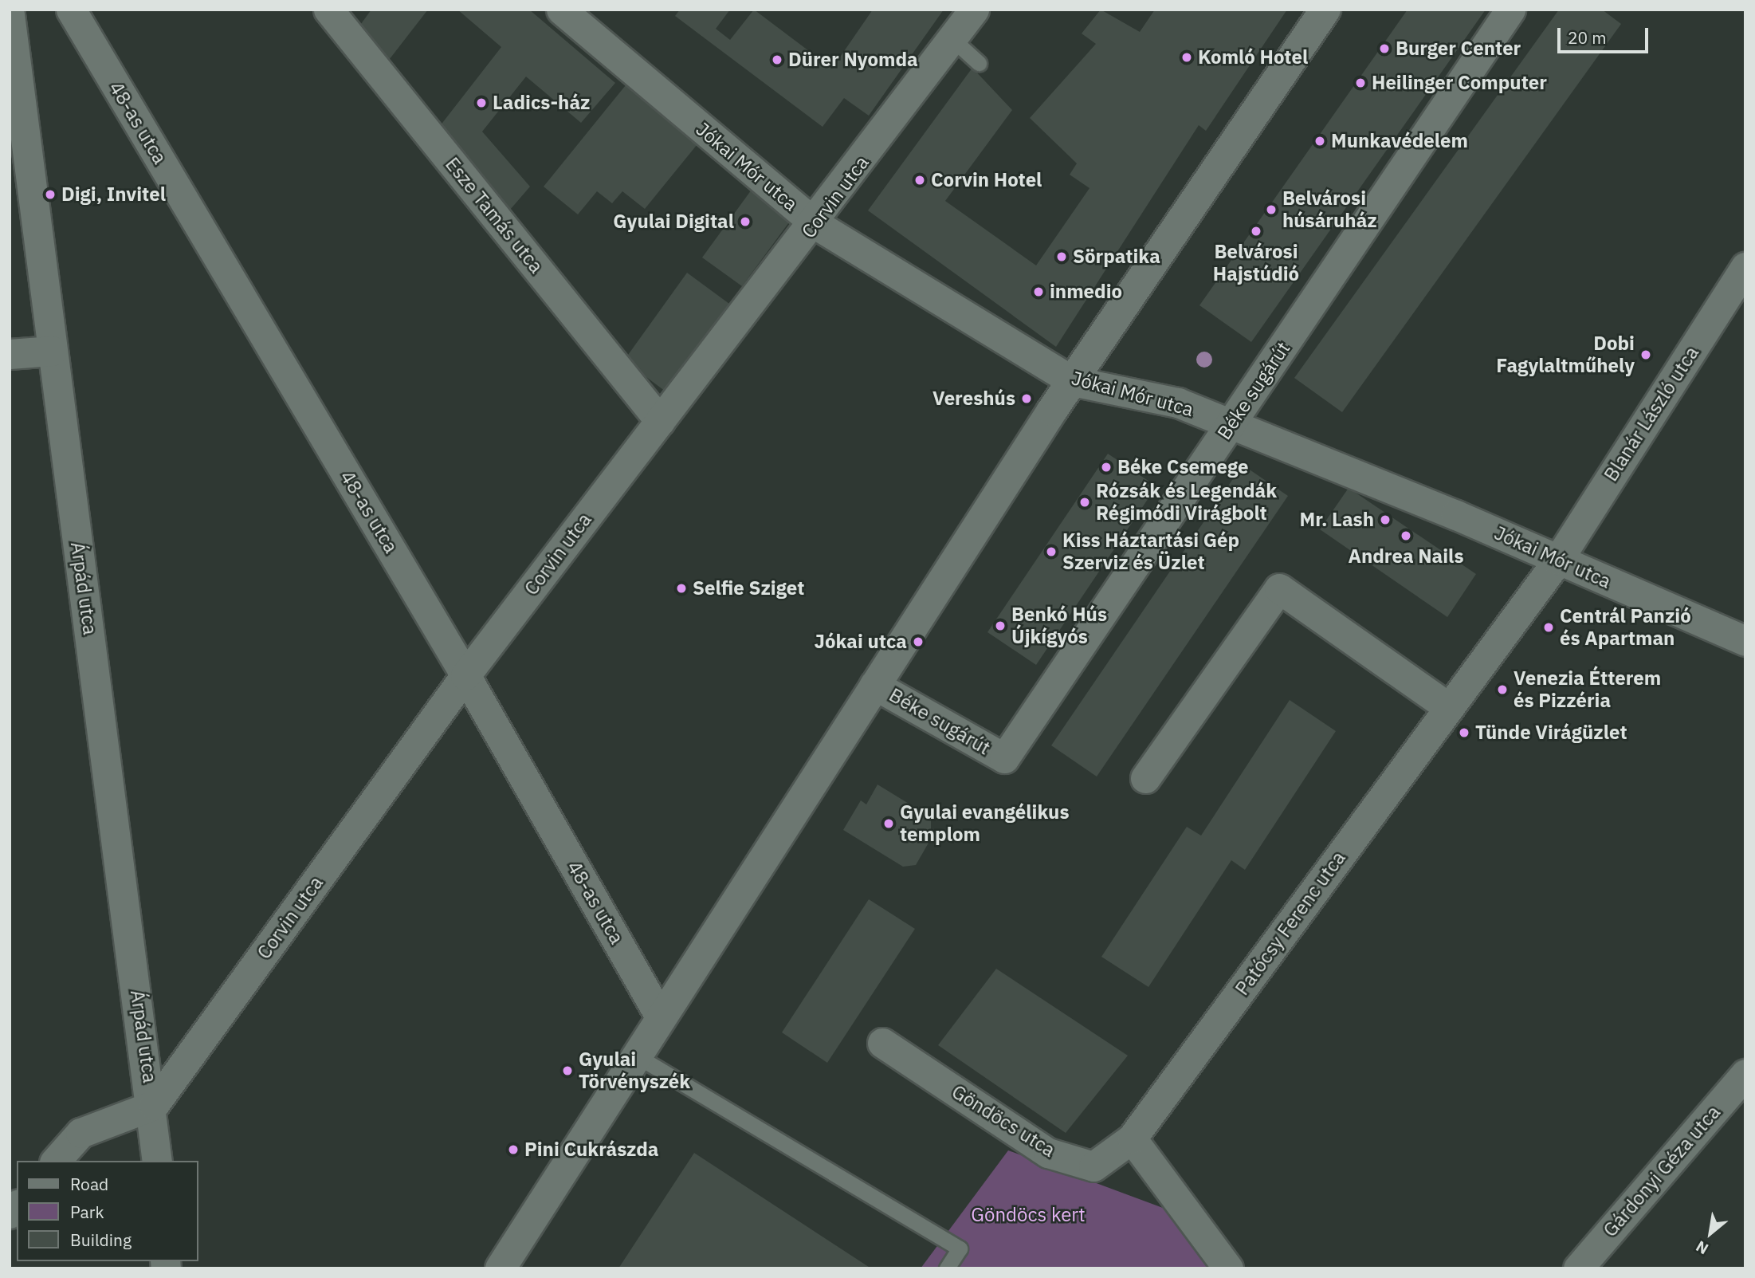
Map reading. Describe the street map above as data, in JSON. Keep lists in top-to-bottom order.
{
  "streets": {
    "street": [
      "48-as utca",
      "Jókai Mór utca",
      "Corvin utca",
      "Esze Tamás utca",
      "Béke sugárút",
      "Blanár László utca",
      "Árpád utca",
      "Patócsy Ferenc utca",
      "Göndöcs utca",
      "Gárdonyi Géza utca"
    ]
  },
  "crossings": [
    ["48-as utca", "Corvin utca"],
    ["Jókai Mór utca", "Corvin utca"],
    ["Jókai Mór utca", "Béke sugárút"],
    ["Jókai Mór utca", "Blanár László utca"],
    ["Jókai Mór utca", "Patócsy Ferenc utca"],
    ["Corvin utca", "Esze Tamás utca"],
    ["Corvin utca", "Árpád utca"],
    ["Blanár László utca", "Patócsy Ferenc utca"],
    ["Patócsy Ferenc utca", "Göndöcs utca"]
  ],
  "parks": ["Göndöcs kert"],
  "places": [
    "Burger Center",
    "Komló Hotel",
    "Dürer Nyomda",
    "Heilinger Computer",
    "Ladics-ház",
    "Munkavédelem",
    "Corvin Hotel",
    "Digi, Invitel",
    "Belvárosi húsáruház",
    "Gyulai Digital",
    "Belvárosi Hajstúdió",
    "Sörpatika",
    "inmedio",
    "Dobi Fagylaltműhely",
    "Vereshús",
    "Béke Csemege",
    "Rózsák és Legendák Régimódi Virágbolt",
    "Mr. Lash",
    "Andrea Nails",
    "Kiss Háztartási Gép Szerviz és Üzlet",
    "Selfie Sziget",
    "Benkó Hús Újkígyós",
    "Centrál Panzió és Apartman",
    "Jókai utca",
    "Venezia Étterem és Pizzéria",
    "Tünde Virágüzlet",
    "Gyulai evangélikus templom",
    "Gyulai Törvényszék",
    "Pini Cukrászda"
  ],
  "legend": ["Road", "Park", "Building"],
  "scale_bar": "20 m",
  "north": "bottom left"
}
